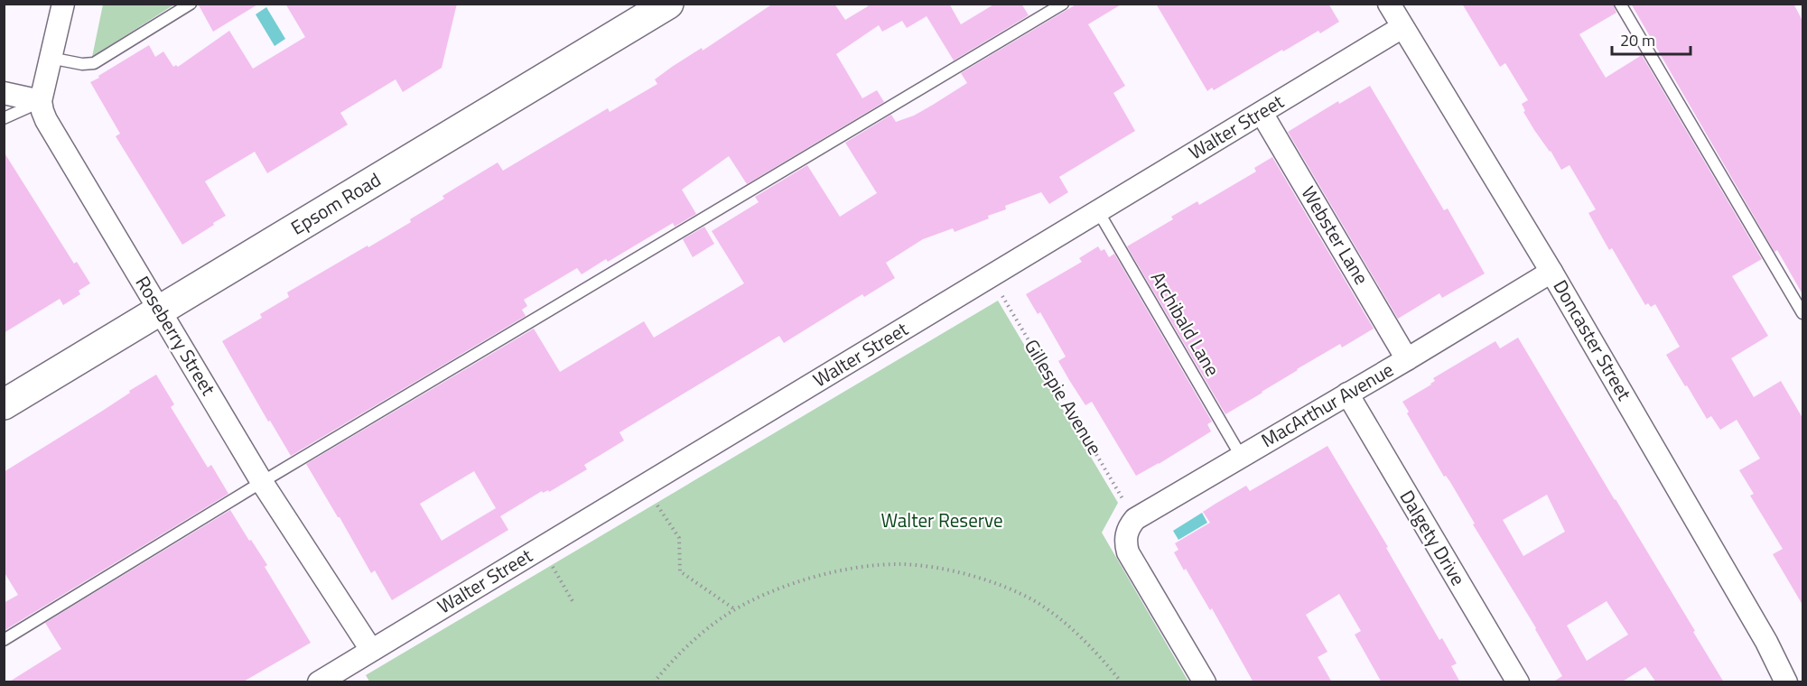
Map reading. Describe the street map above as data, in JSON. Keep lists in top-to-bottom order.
{
  "streets": {
    "main road": ["Epsom Road"],
    "street": [
      "Walter Street",
      "Webster Lane",
      "Roseberry Street",
      "Doncaster Street",
      "MacArthur Avenue",
      "Dalgety Drive"
    ],
    "lane": ["Archibald Lane"],
    "path": ["Gillespie Avenue"]
  },
  "crossings": [
    ["Walter Street", "Webster Lane"],
    ["Walter Street", "Archibald Lane"],
    ["Walter Street", "Roseberry Street"],
    ["Walter Street", "Doncaster Street"],
    ["Walter Street", "Gillespie Avenue"],
    ["Epsom Road", "Roseberry Street"],
    ["Webster Lane", "MacArthur Avenue"],
    ["Archibald Lane", "MacArthur Avenue"],
    ["Doncaster Street", "MacArthur Avenue"],
    ["Gillespie Avenue", "MacArthur Avenue"],
    ["MacArthur Avenue", "Dalgety Drive"]
  ],
  "parks": ["Walter Reserve"],
  "scale_bar": "20 m"
}
